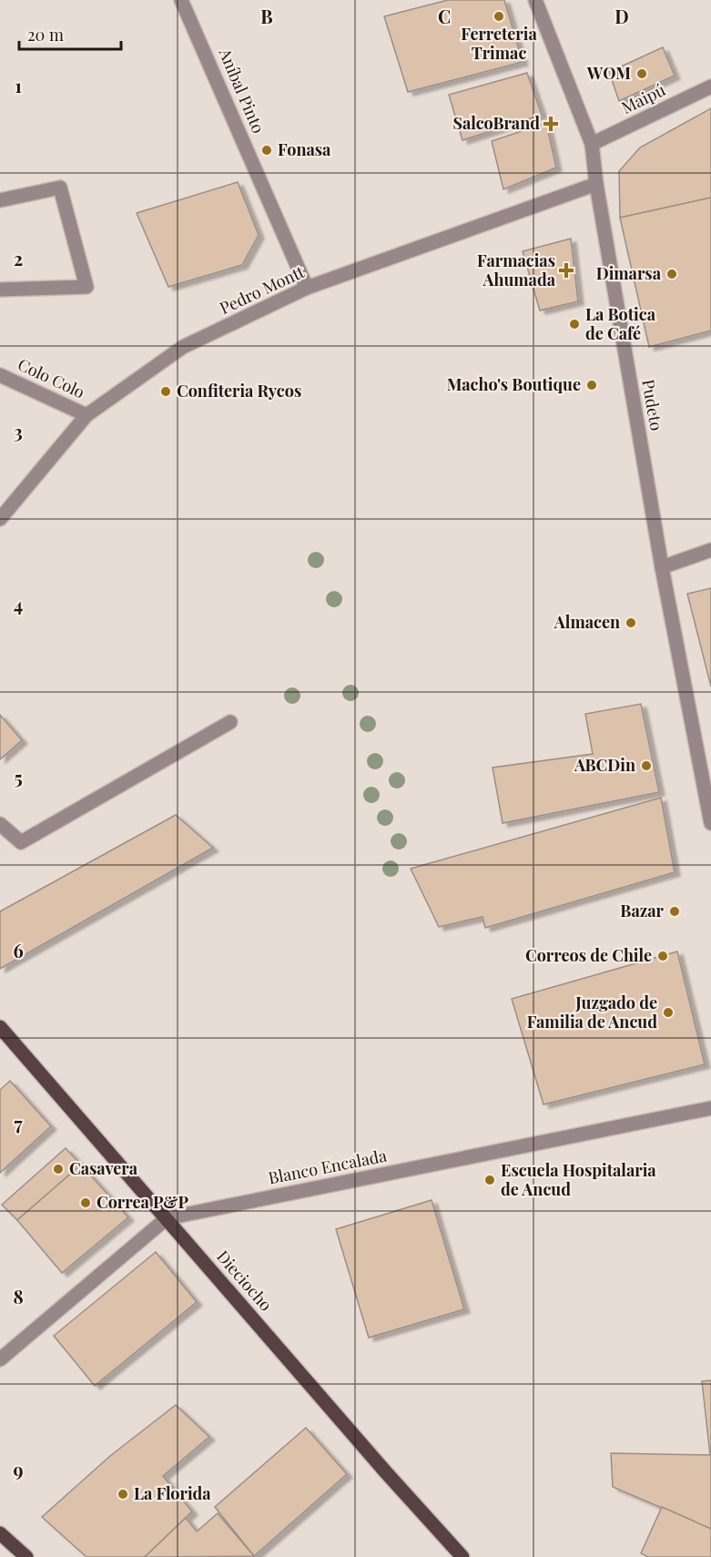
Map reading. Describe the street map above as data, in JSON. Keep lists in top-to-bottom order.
{
  "streets": {
    "main road": ["Dieciocho"],
    "street": [
      "Aníbal Pinto",
      "Maipú",
      "Pedro Montt",
      "Colo Colo",
      "Pudeto",
      "Blanco Encalada"
    ]
  },
  "crossings": [
    ["Aníbal Pinto", "Pedro Montt"],
    ["Maipú", "Pudeto"],
    ["Pedro Montt", "Colo Colo"],
    ["Pedro Montt", "Pudeto"],
    ["Blanco Encalada", "Dieciocho"]
  ],
  "places": {
    "other": [
      "Ferreteria Trimac",
      "WOM",
      "Fonasa",
      "Dimarsa",
      "La Botica de Café",
      "Macho's Boutique",
      "Confiteria Rycos",
      "Almacen",
      "ABCDin",
      "Bazar",
      "Correos de Chile",
      "Juzgado de Familia de Ancud",
      "Casavera",
      "Escuela Hospitalaria de Ancud",
      "Correa P&P",
      "La Florida"
    ],
    "health": ["SalcoBrand", "Farmacias Ahumada"]
  },
  "scale_bar": "20 m",
  "grid": {
    "columns": ["B", "C", "D"],
    "rows": [
      "1",
      "2",
      "3",
      "4",
      "5",
      "6",
      "7",
      "8",
      "9"
    ]
  }
}
